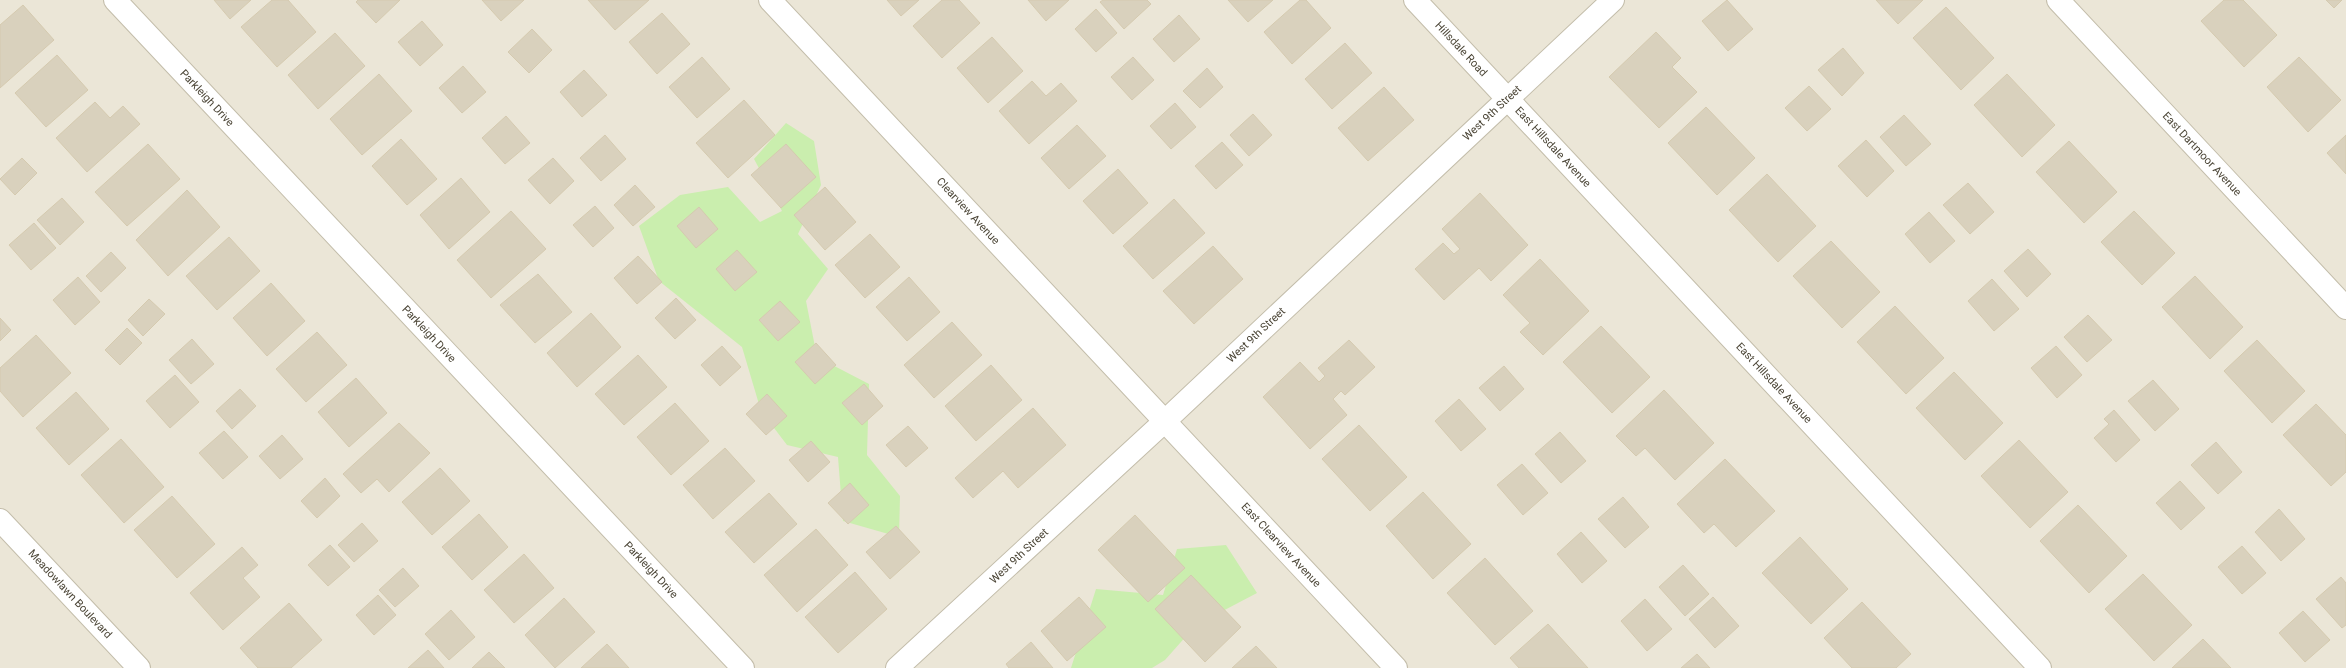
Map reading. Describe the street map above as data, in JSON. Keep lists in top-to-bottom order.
{
  "streets": {
    "street": [
      "Hillsdale Road",
      "Parkleigh Drive",
      "West 9th Street",
      "East Hillsdale Avenue",
      "East Dartmoor Avenue",
      "Clearview Avenue",
      "East Clearview Avenue",
      "Meadowlawn Boulevard"
    ]
  },
  "crossings": [
    ["Hillsdale Road", "West 9th Street"],
    ["Hillsdale Road", "East Hillsdale Avenue"],
    ["West 9th Street", "East Hillsdale Avenue"],
    ["West 9th Street", "Clearview Avenue"],
    ["West 9th Street", "East Clearview Avenue"],
    ["Clearview Avenue", "East Clearview Avenue"]
  ]
}
